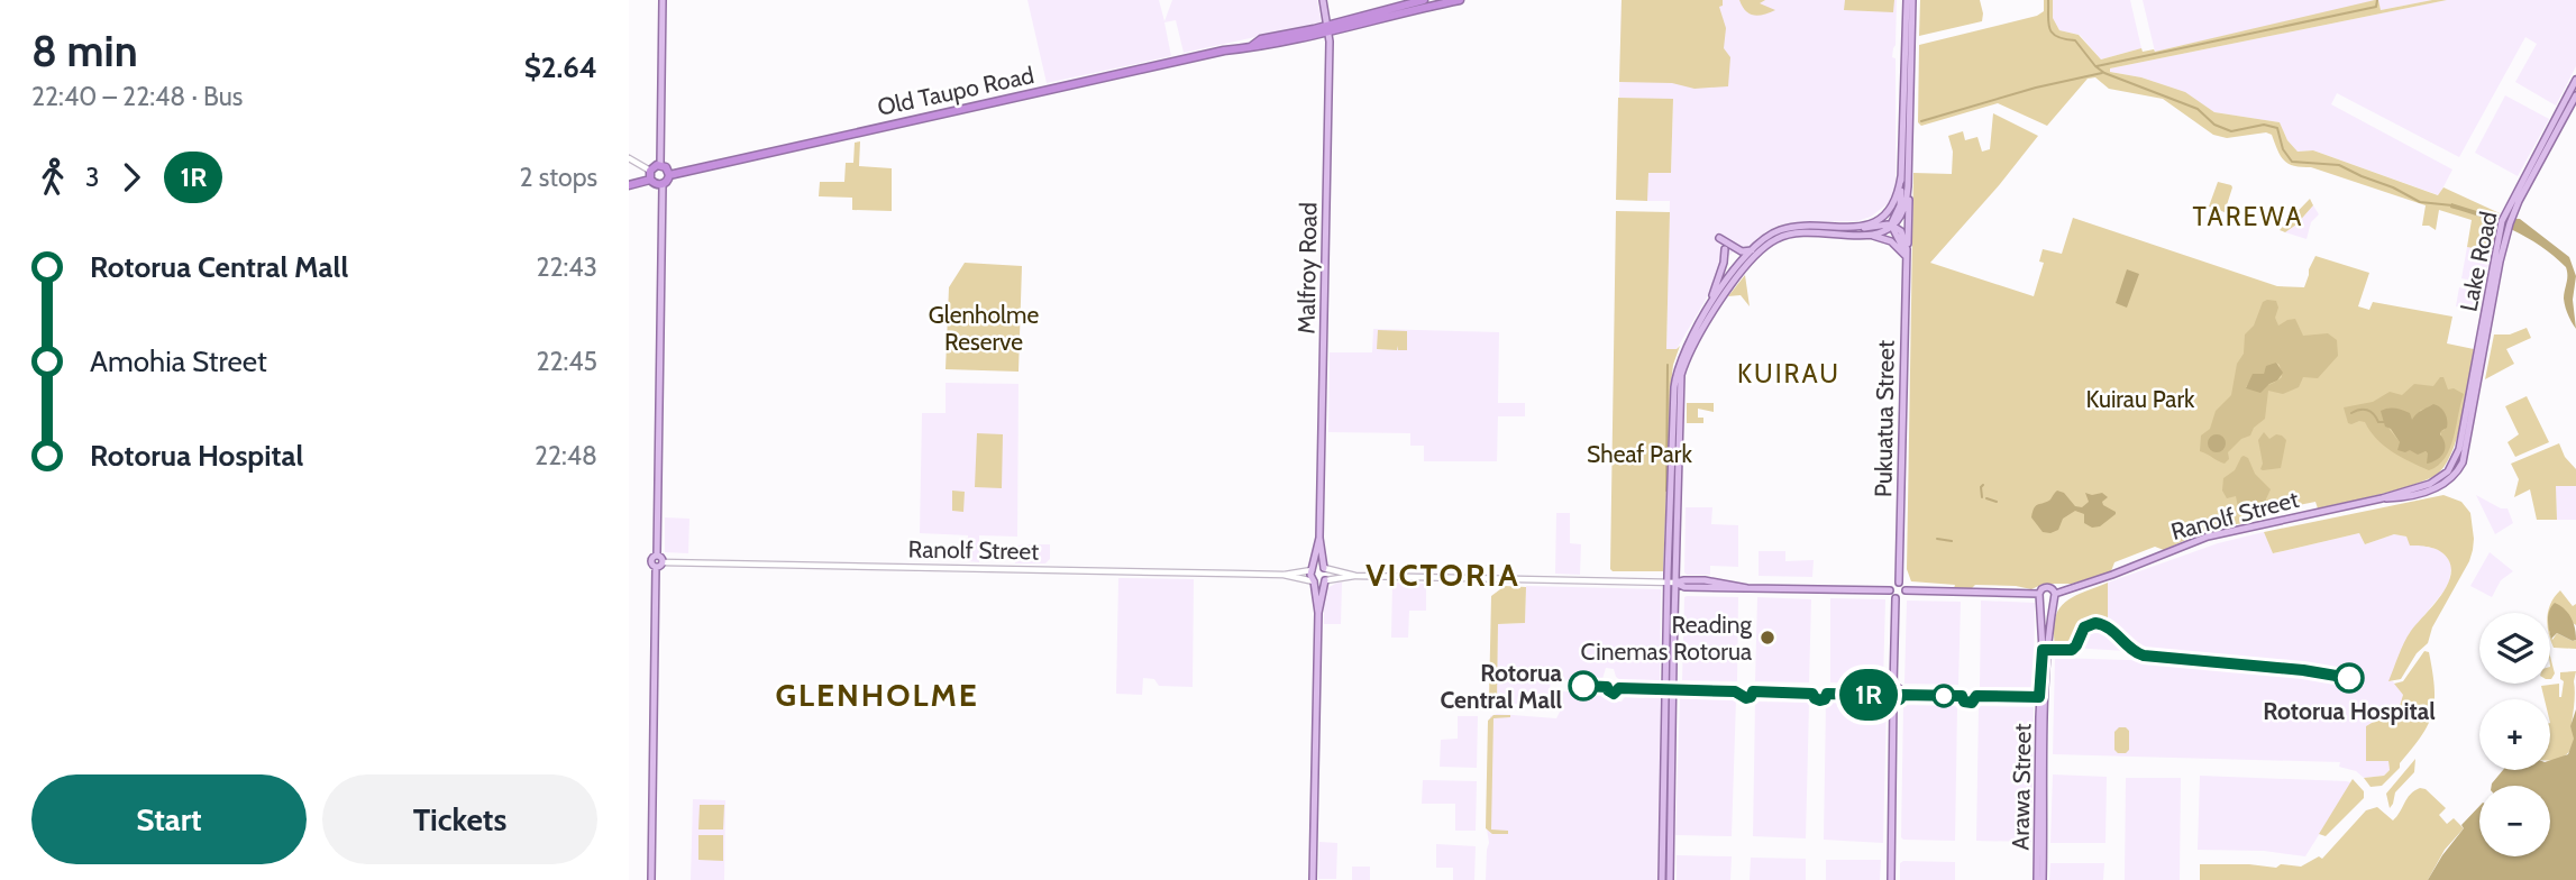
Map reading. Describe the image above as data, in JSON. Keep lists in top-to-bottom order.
{
  "streets": {
    "highway": ["Old Taupo Road"],
    "main road": [
      "Lake Road",
      "Malfroy Road",
      "Pukuatua Street",
      "Ranolf Street",
      "Arawa Street"
    ]
  },
  "crossings": [
    ["Old Taupo Road", "Malfroy Road"],
    ["Lake Road", "Ranolf Street"],
    ["Malfroy Road", "Ranolf Street"],
    ["Ranolf Street", "Arawa Street"]
  ],
  "districts": [
    "TAREWA",
    "KUIRAU",
    "VICTORIA",
    "GLENHOLME"
  ],
  "parks": ["Glenholme Reserve", "Kuirau Park", "Sheaf Park"],
  "places": ["Reading Cinemas Rotorua", "Rotorua Hospital", "Rotorua Central Mall"],
  "lines": ["bus line 1R"],
  "page": {
    "heading": ["8 min", "22:40 – 22:48 · Bus", "$2.64"],
    "on_map": "1R",
    "legs": ["3", "1R", "2 stops"],
    "list": [
      {
        "name": "Rotorua Central Mall",
        "value": "22:43"
      },
      {
        "name": "Amohia Street",
        "value": "22:45"
      },
      {
        "name": "Rotorua Hospital",
        "value": "22:48"
      }
    ],
    "map_buttons": ["+", "−"],
    "buttons": ["Start", "Tickets"]
  }
}
